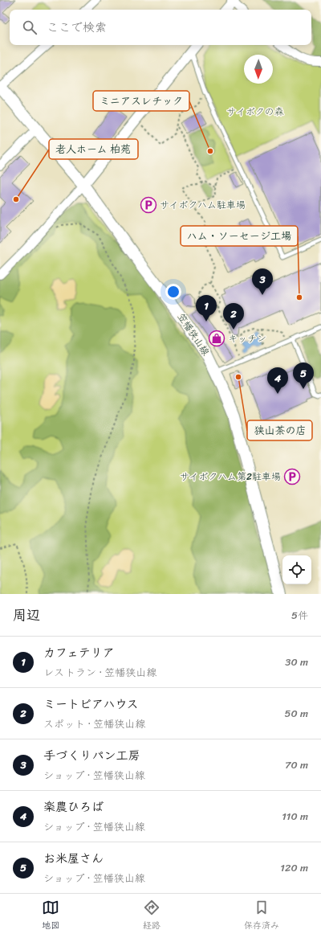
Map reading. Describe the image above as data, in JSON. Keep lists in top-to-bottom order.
{
  "streets": {
    "main road": ["笠幡狭山線"]
  },
  "parks": ["サイボクの森"],
  "places": {
    "other": [
      "ミニアスレチック",
      "老人ホーム 柏苑",
      "ハム・ソーセージ工場",
      "狭山茶の店"
    ],
    "parking": ["サイボクハム駐車場", "サイボクハム第2駐車場"],
    "shop": ["キッチン"]
  },
  "north": "bottom",
  "page": {
    "search": "ここで検索",
    "pins": [
      "3",
      "1",
      "2",
      "5",
      "4"
    ],
    "heading": ["周辺", "5件"],
    "list": [
      {
        "mark": "1",
        "name": "カフェテリア",
        "note": "レストラン · 笠幡狭山線",
        "value": "30 m"
      },
      {
        "mark": "2",
        "name": "ミートピアハウス",
        "note": "スポット · 笠幡狭山線",
        "value": "50 m"
      },
      {
        "mark": "3",
        "name": "手づくりパン工房",
        "note": "ショップ · 笠幡狭山線",
        "value": "70 m"
      },
      {
        "mark": "4",
        "name": "楽農ひろば",
        "note": "ショップ · 笠幡狭山線",
        "value": "110 m"
      },
      {
        "mark": "5",
        "name": "お米屋さん",
        "note": "ショップ · 笠幡狭山線",
        "value": "120 m"
      }
    ],
    "nav": ["地図", "経路", "保存済み"]
  }
}
